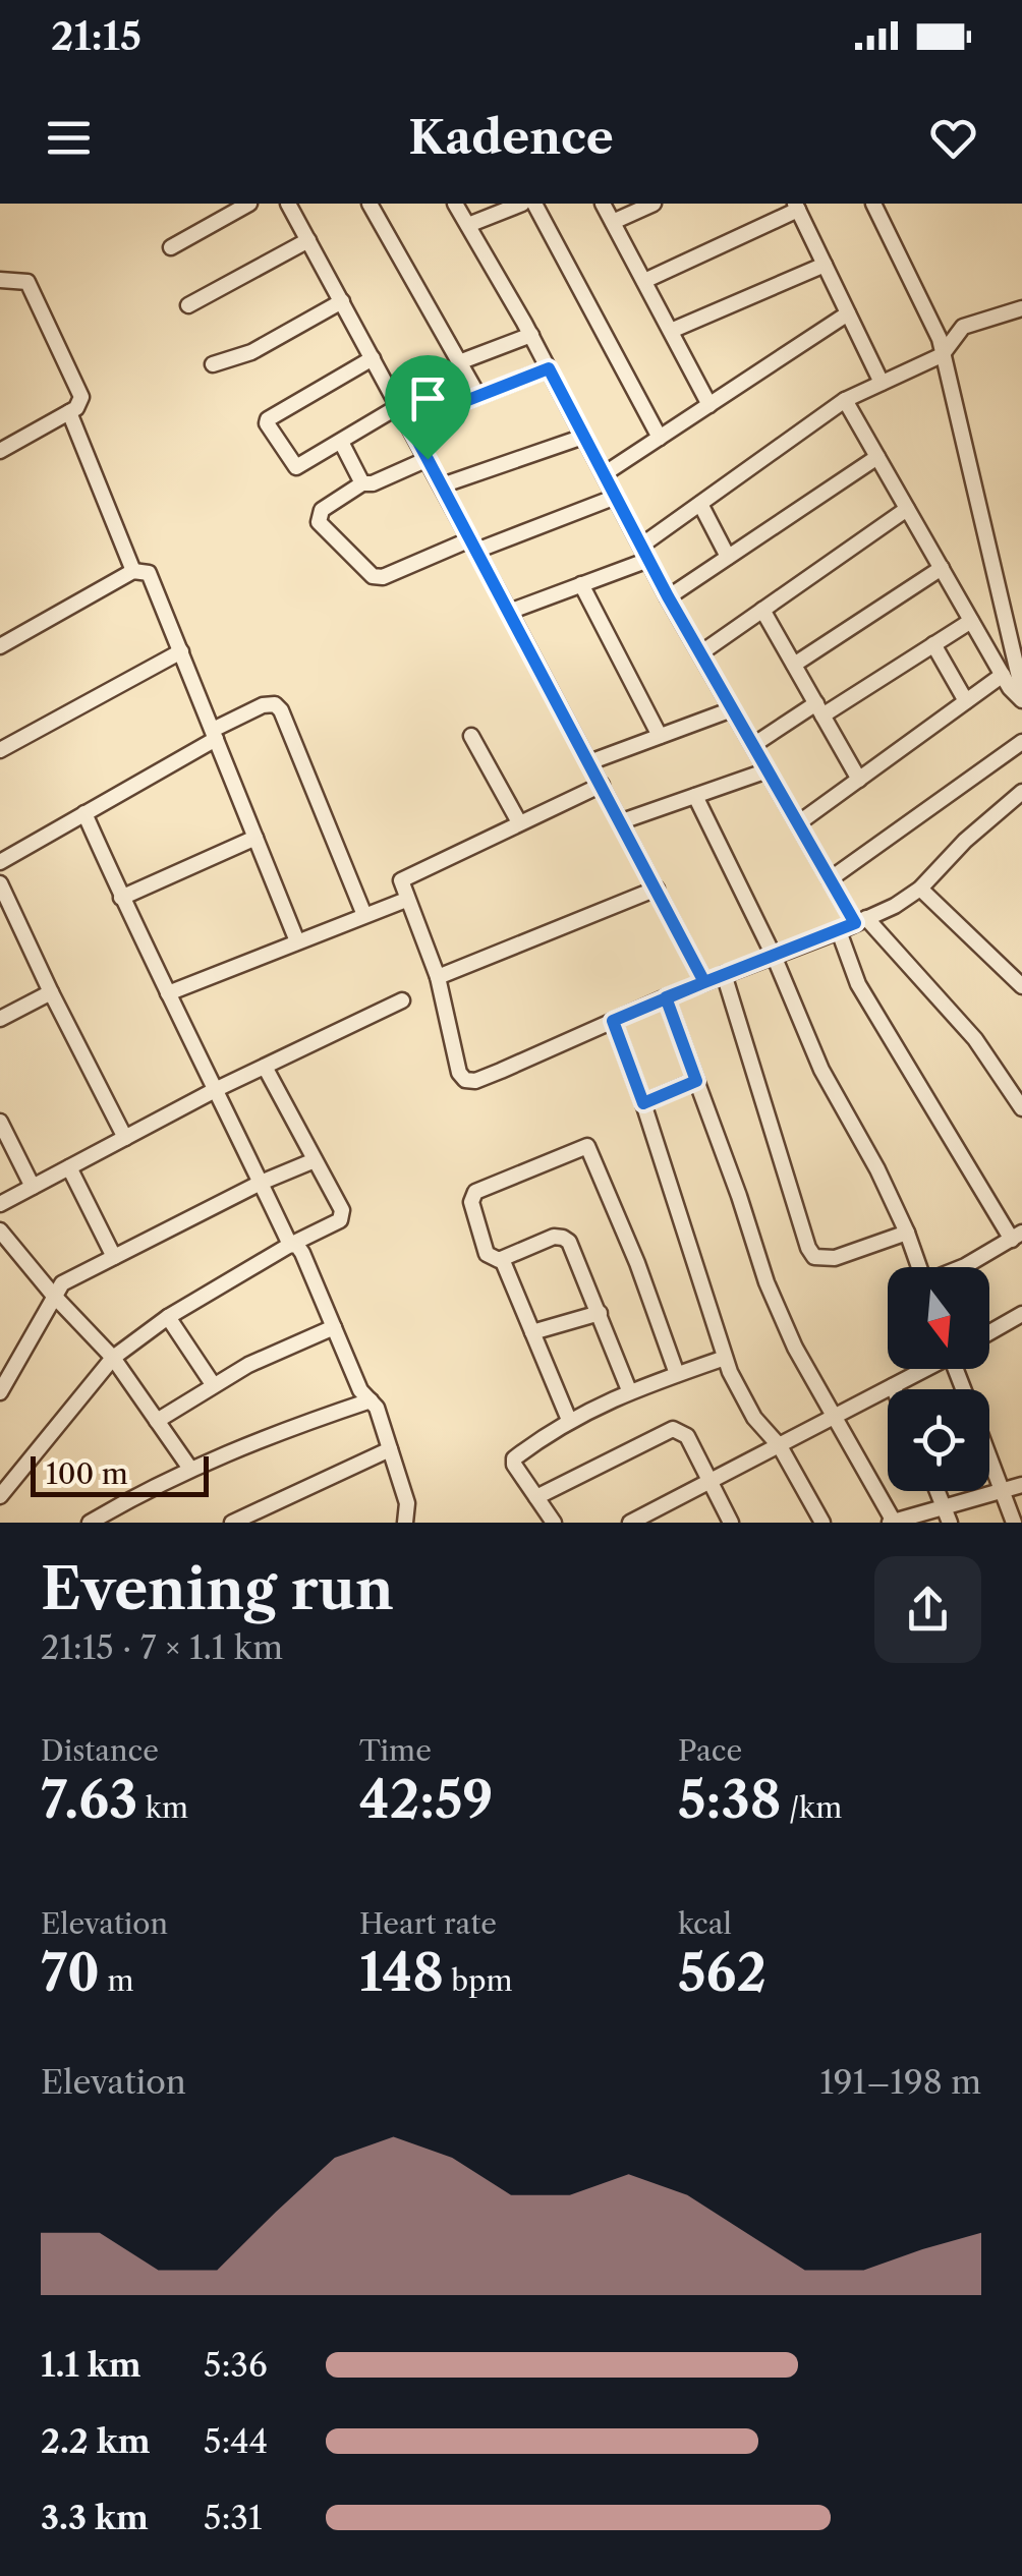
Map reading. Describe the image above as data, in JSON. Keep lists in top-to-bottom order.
{
  "scale_bar": "100 m",
  "north": "bottom",
  "page": {
    "status": "21:15",
    "header": "Kadence",
    "scale": "100 m",
    "heading": ["Evening run", "21:15 · 7 × 1.1 km"],
    "stats": [
      ["Distance", "7.63 km"],
      ["Time", "42:59"],
      ["Pace", "5:38 /km"],
      ["Elevation", "70 m"],
      ["Heart rate", "148 bpm"],
      ["kcal", "562"]
    ],
    "chart": ["Elevation", "191–198 m"],
    "list": [
      {
        "name": "1.1 km",
        "note": "5:36"
      },
      {
        "name": "2.2 km",
        "note": "5:44"
      },
      {
        "name": "3.3 km",
        "note": "5:31"
      }
    ]
  }
}
